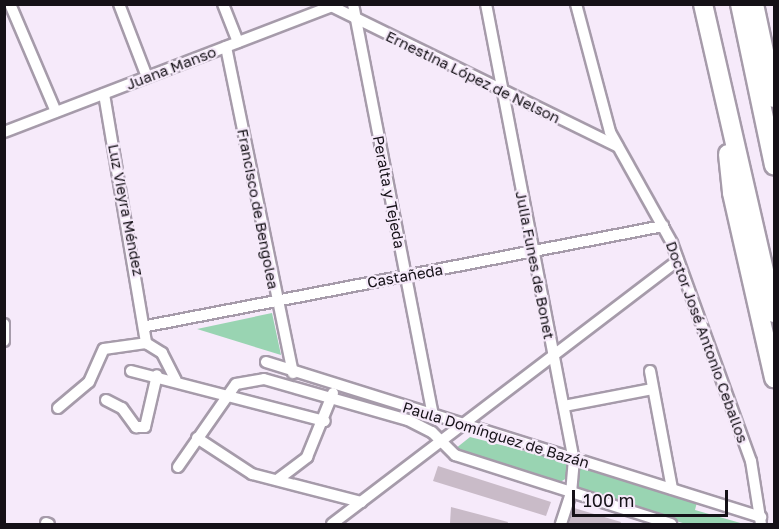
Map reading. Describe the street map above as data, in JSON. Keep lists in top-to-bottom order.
{
  "streets": {
    "street": [
      "Juana Manso",
      "Ernestina López de Nelson",
      "Peralta y Tejeda",
      "Francisco de Bengolea",
      "Luz Vieyra Méndez",
      "Julia Funes de Bonet",
      "Castañeda",
      "Doctor José Antonio Ceballos",
      "Paula Domínguez de Bazán"
    ]
  },
  "crossings": [
    ["Juana Manso", "Ernestina López de Nelson"],
    ["Juana Manso", "Francisco de Bengolea"],
    ["Juana Manso", "Luz Vieyra Méndez"],
    ["Ernestina López de Nelson", "Peralta y Tejeda"],
    ["Ernestina López de Nelson", "Julia Funes de Bonet"],
    ["Ernestina López de Nelson", "Doctor José Antonio Ceballos"],
    ["Peralta y Tejeda", "Castañeda"],
    ["Peralta y Tejeda", "Paula Domínguez de Bazán"],
    ["Francisco de Bengolea", "Castañeda"],
    ["Francisco de Bengolea", "Paula Domínguez de Bazán"],
    ["Luz Vieyra Méndez", "Castañeda"],
    ["Julia Funes de Bonet", "Castañeda"],
    ["Julia Funes de Bonet", "Paula Domínguez de Bazán"],
    ["Castañeda", "Doctor José Antonio Ceballos"],
    ["Doctor José Antonio Ceballos", "Paula Domínguez de Bazán"]
  ],
  "scale_bar": "100 m"
}
